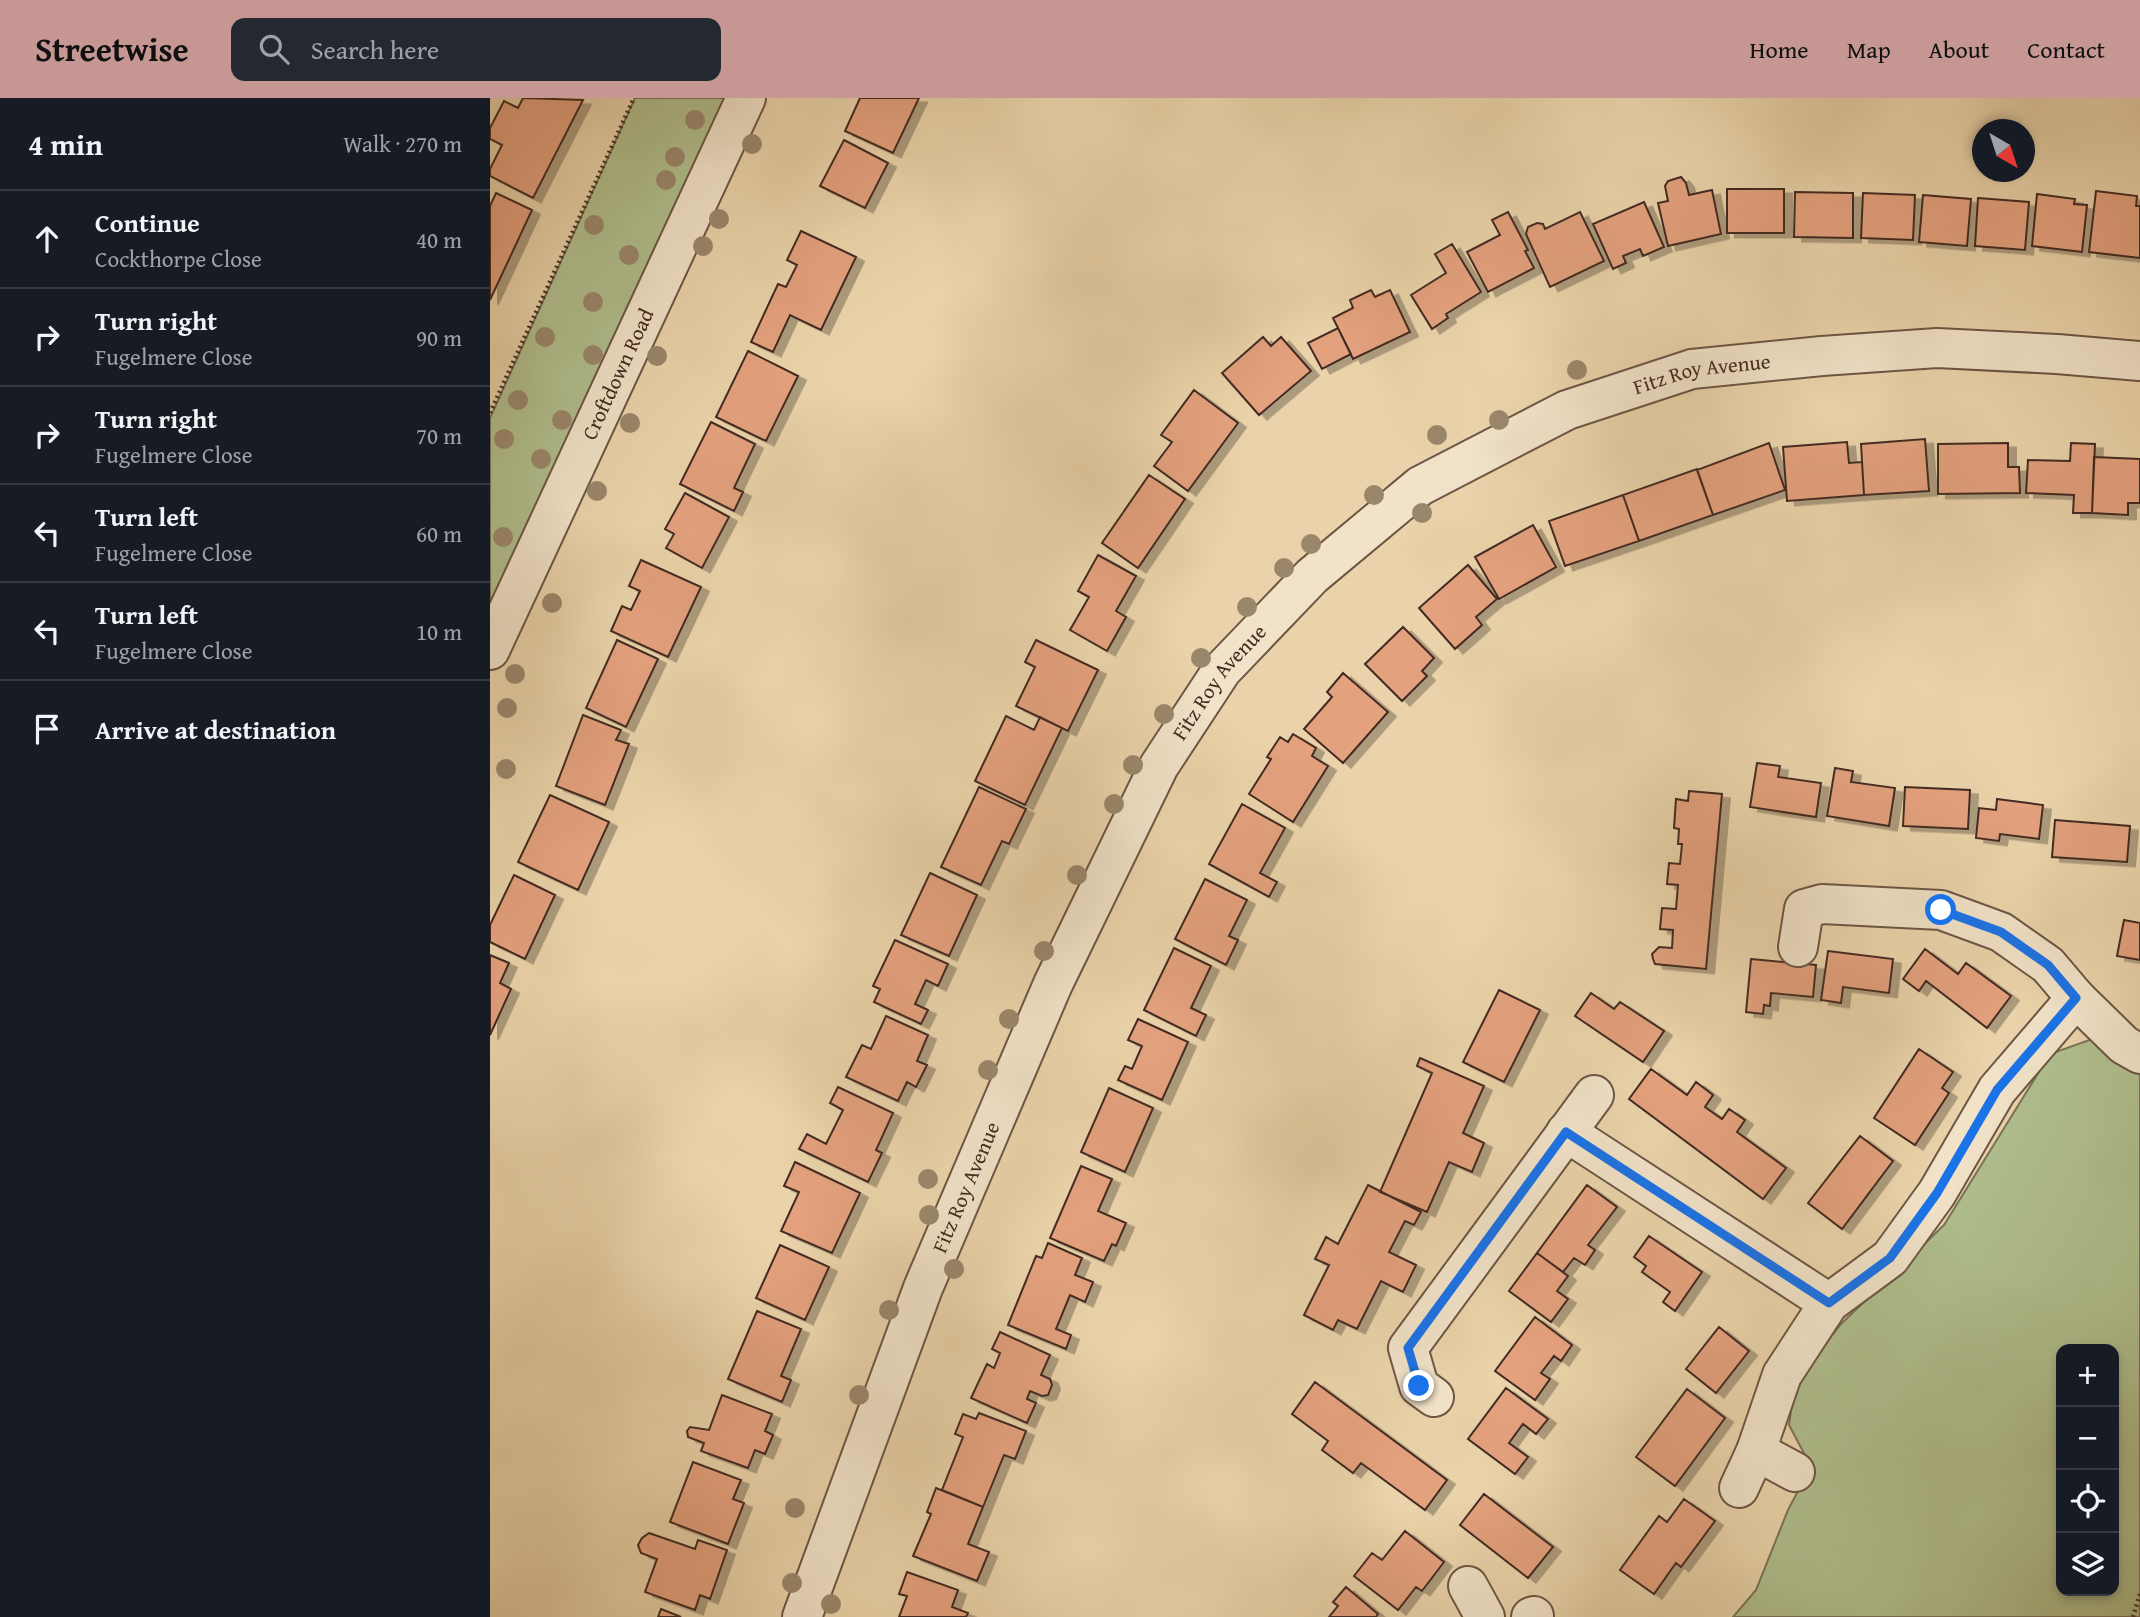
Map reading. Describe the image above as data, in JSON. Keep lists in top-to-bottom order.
{
  "streets": {
    "street": ["Croftdown Road", "Fitz Roy Avenue"]
  },
  "north": "bottom right",
  "page": {
    "header": "Streetwise",
    "search": "Search here",
    "nav": [
      "Home",
      "Map",
      "About",
      "Contact"
    ],
    "heading": ["4 min", "Walk · 270 m"],
    "list": [
      ["Continue", "Cockthorpe Close", "40 m"],
      ["Turn right", "Fugelmere Close", "90 m"],
      ["Turn right", "Fugelmere Close", "70 m"],
      ["Turn left", "Fugelmere Close", "60 m"],
      ["Turn left", "Fugelmere Close", "10 m"],
      "Arrive at destination"
    ],
    "map_buttons": ["+", "−"]
  }
}
